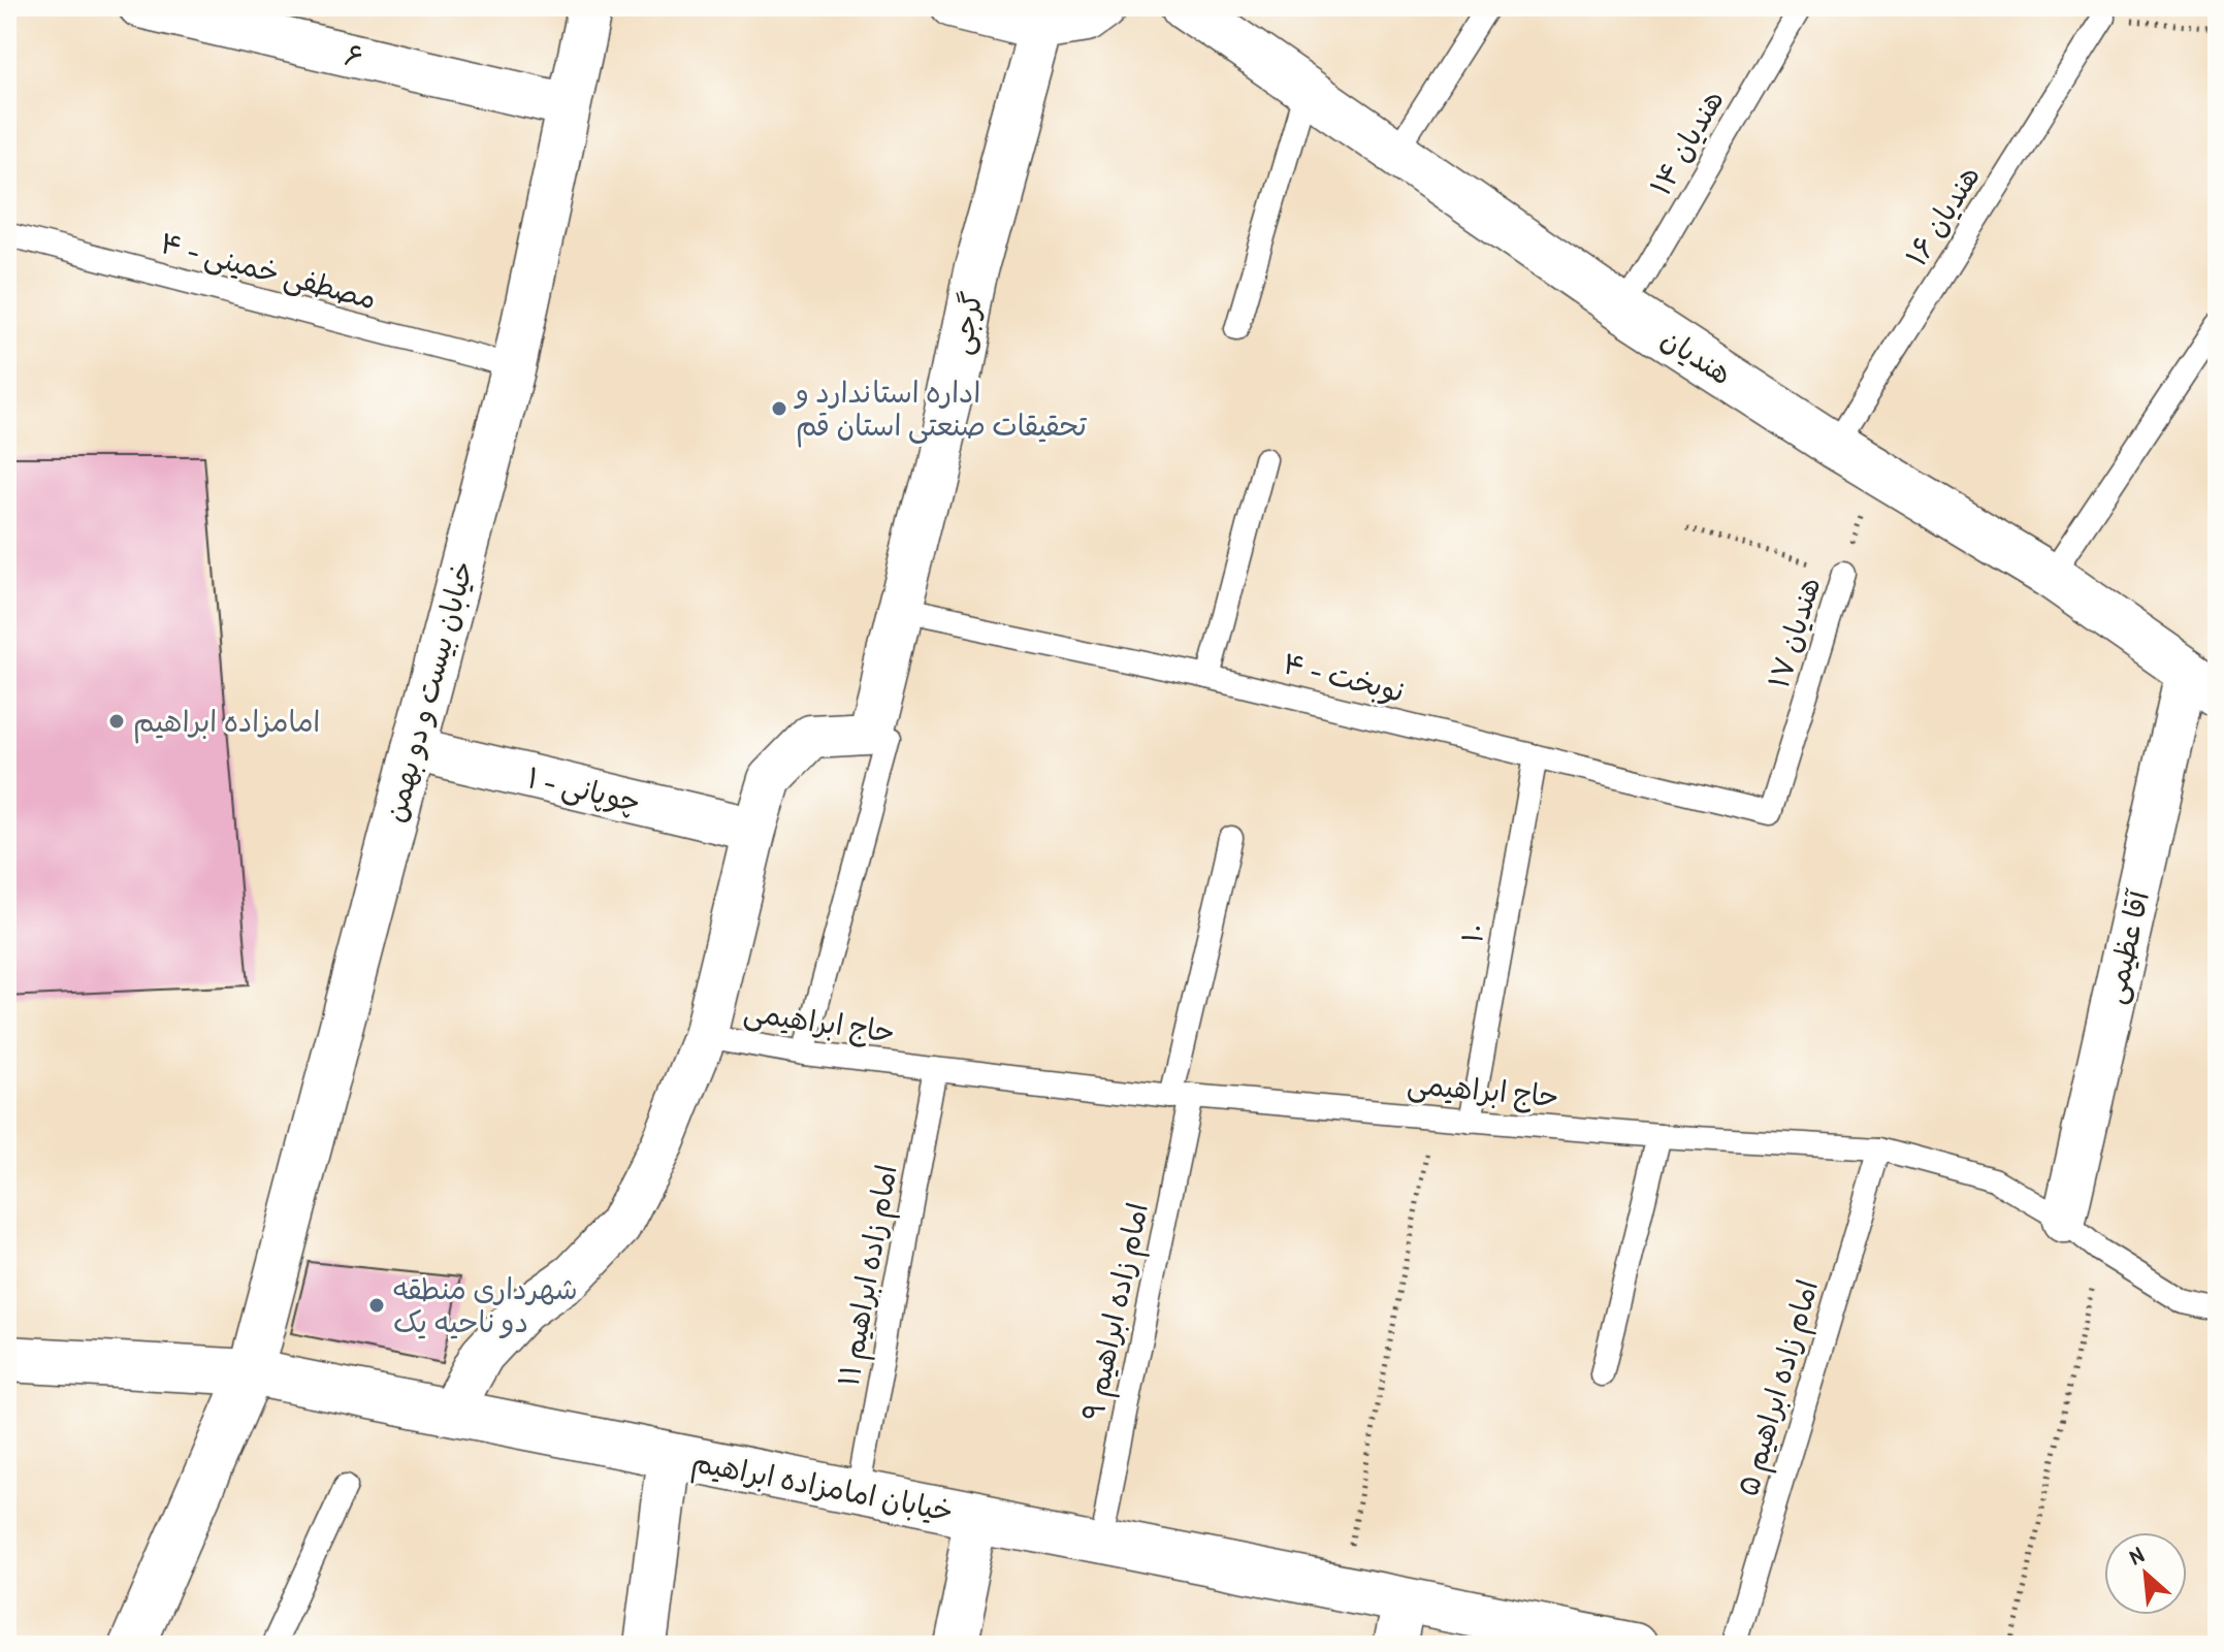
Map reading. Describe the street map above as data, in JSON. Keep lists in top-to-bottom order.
{
  "streets": {
    "main road": ["هندیان", "خیابان امامزاده ابراهیم"],
    "street": [
      "۶",
      "گرجی",
      "خیابان بیست و دو بهمن",
      "۱ - چوپانی",
      "آقا عظیمی"
    ],
    "lane": [
      "هندیان ۱۴",
      "هندیان ۱۶",
      "۴ - مصطفی خمینی",
      "هندیان ۱۷",
      "۴ - نوبخت",
      "۱۰",
      "حاج ابراهیمی",
      "امام زاده ابراهیم ۱۱",
      "امام زاده ابراهيم ۹",
      "امام زاده ابراهیم ۵"
    ]
  },
  "crossings": [
    ["۶", "خیابان بیست و دو بهمن"],
    ["هندیان ۱۴", "هندیان"],
    ["هندیان ۱۶", "هندیان"],
    ["۴ - مصطفی خمینی", "خیابان بیست و دو بهمن"],
    ["گرجی", "۴ - نوبخت"],
    ["هندیان", "هندیان ۱۷"],
    ["هندیان", "آقا عظیمی"],
    ["هندیان ۱۷", "۴ - نوبخت"],
    ["۴ - نوبخت", "۱۰"],
    ["خیابان بیست و دو بهمن", "۱ - چوپانی"],
    ["خیابان بیست و دو بهمن", "خیابان امامزاده ابراهیم"],
    ["۱۰", "حاج ابراهیمی"],
    ["آقا عظیمی", "حاج ابراهیمی"],
    ["حاج ابراهیمی", "امام زاده ابراهیم ۱۱"],
    ["حاج ابراهیمی", "امام زاده ابراهيم ۹"],
    ["حاج ابراهیمی", "امام زاده ابراهیم ۵"],
    ["امام زاده ابراهیم ۱۱", "خیابان امامزاده ابراهیم"],
    ["امام زاده ابراهيم ۹", "خیابان امامزاده ابراهیم"]
  ],
  "places": ["اداره استاندارد و تحقیقات صنعتی استان قم", "امامزاده ابراهیم", "شهرداری منطقه دو ناحیه یک"],
  "north": "top left"
}
